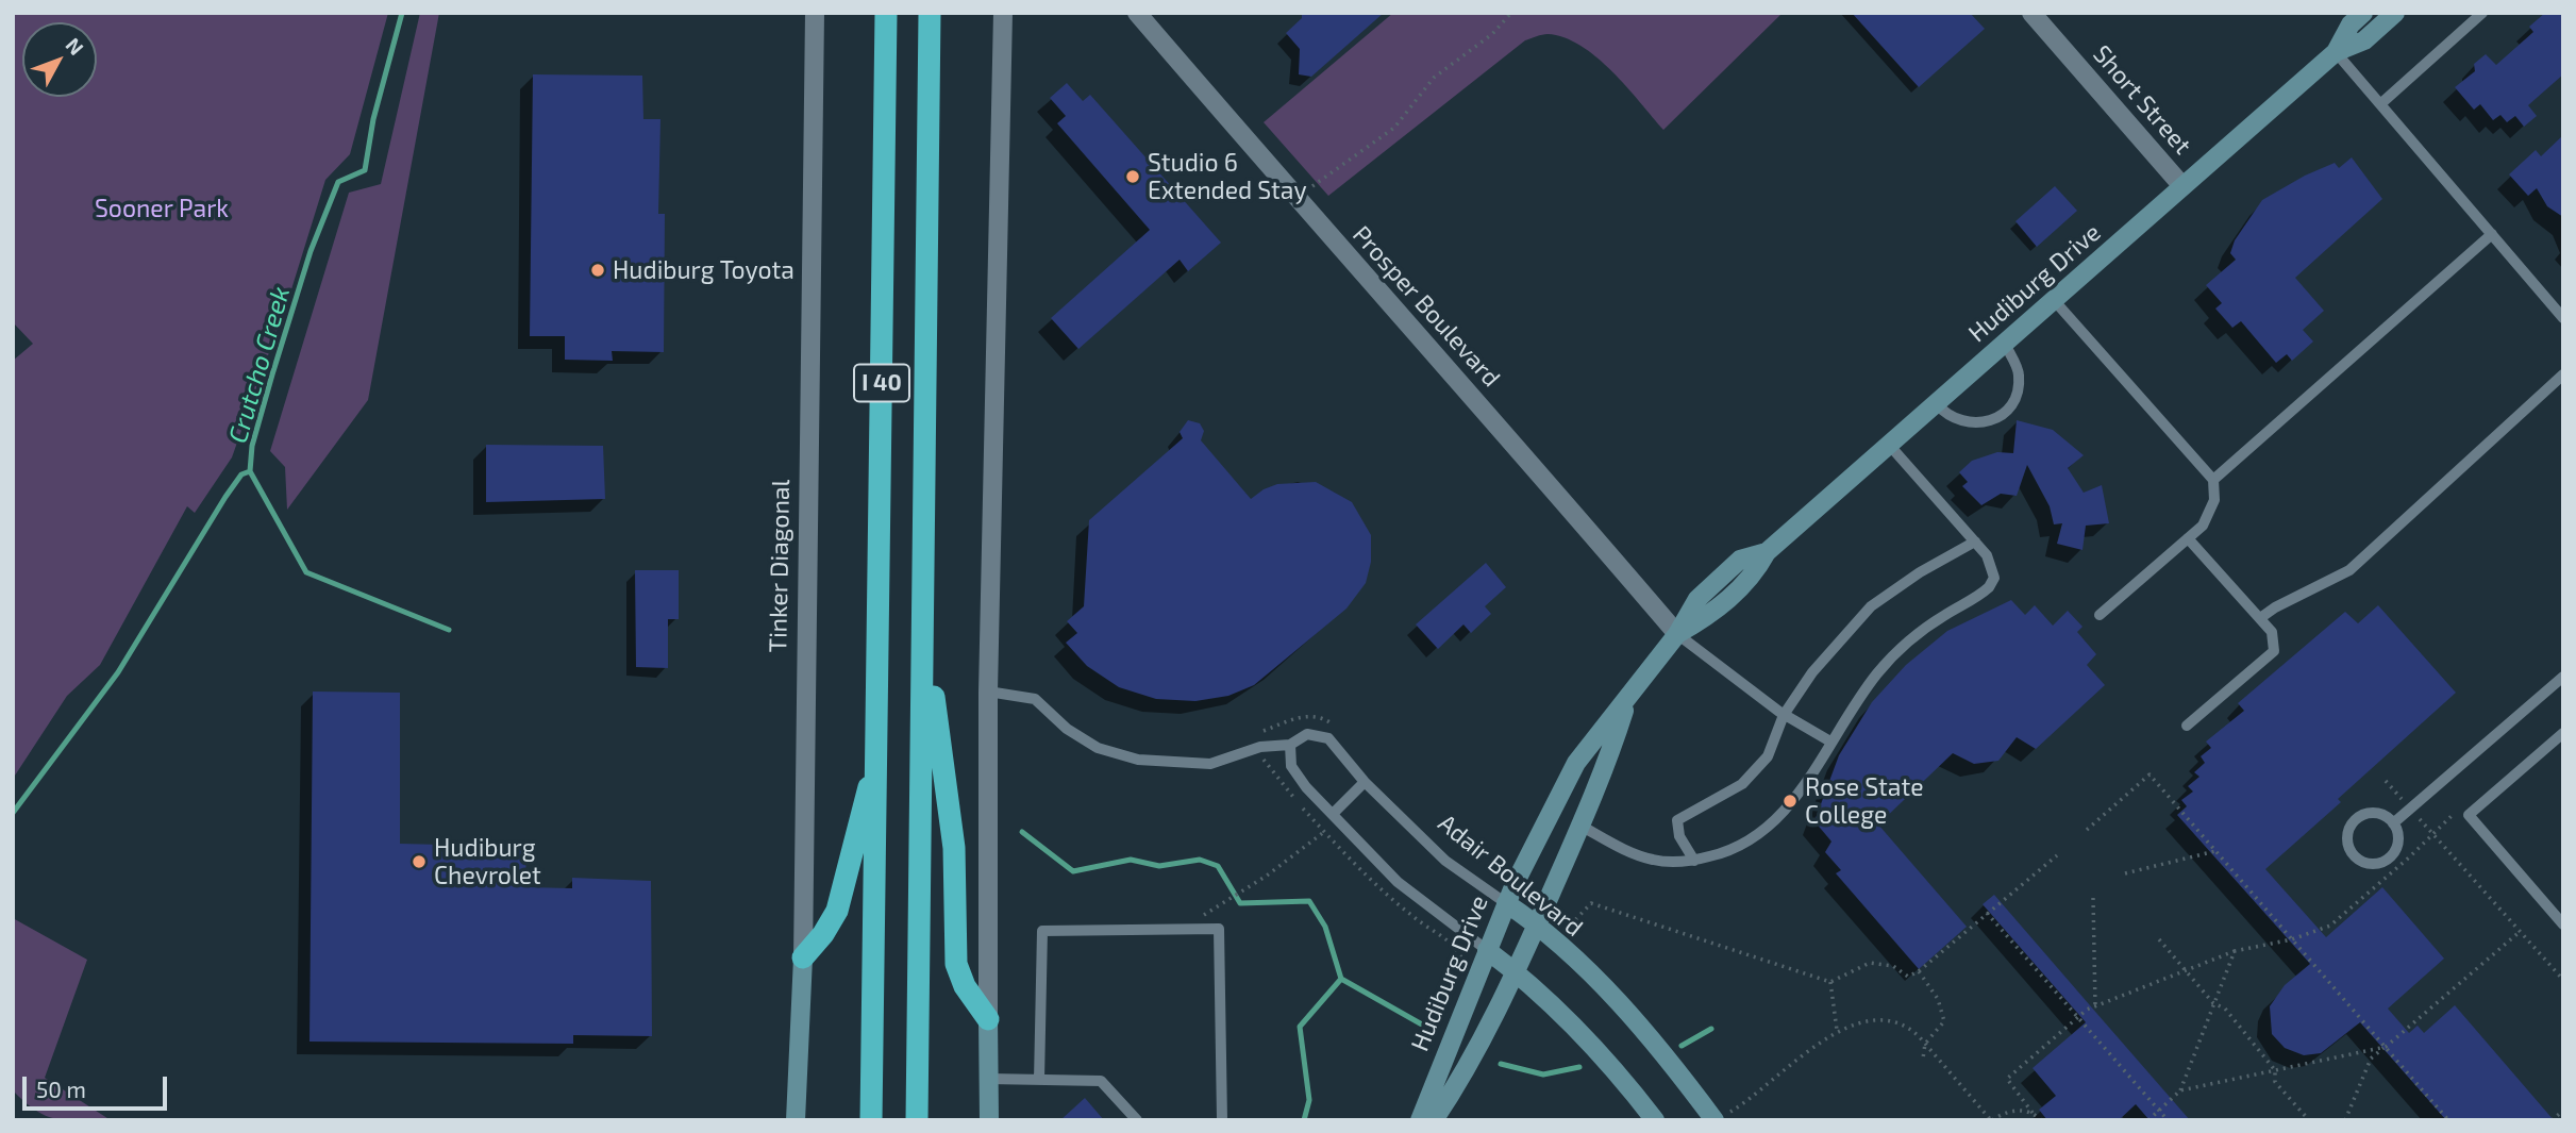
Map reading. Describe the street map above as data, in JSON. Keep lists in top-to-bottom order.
{
  "streets": {
    "highway": ["I 40"],
    "street": [
      "Short Street",
      "Hudiburg Drive",
      "Prosper Boulevard",
      "Tinker Diagonal",
      "Adair Boulevard"
    ]
  },
  "crossings": [
    ["Short Street", "Hudiburg Drive"],
    ["Hudiburg Drive", "Prosper Boulevard"],
    ["Hudiburg Drive", "Adair Boulevard"]
  ],
  "water": ["Crutcho Creek"],
  "parks": ["Sooner Park"],
  "places": [
    "Studio 6 Extended Stay",
    "Hudiburg Toyota",
    "Rose State College",
    "Hudiburg Chevrolet"
  ],
  "scale_bar": "50 m",
  "north": "top right"
}
